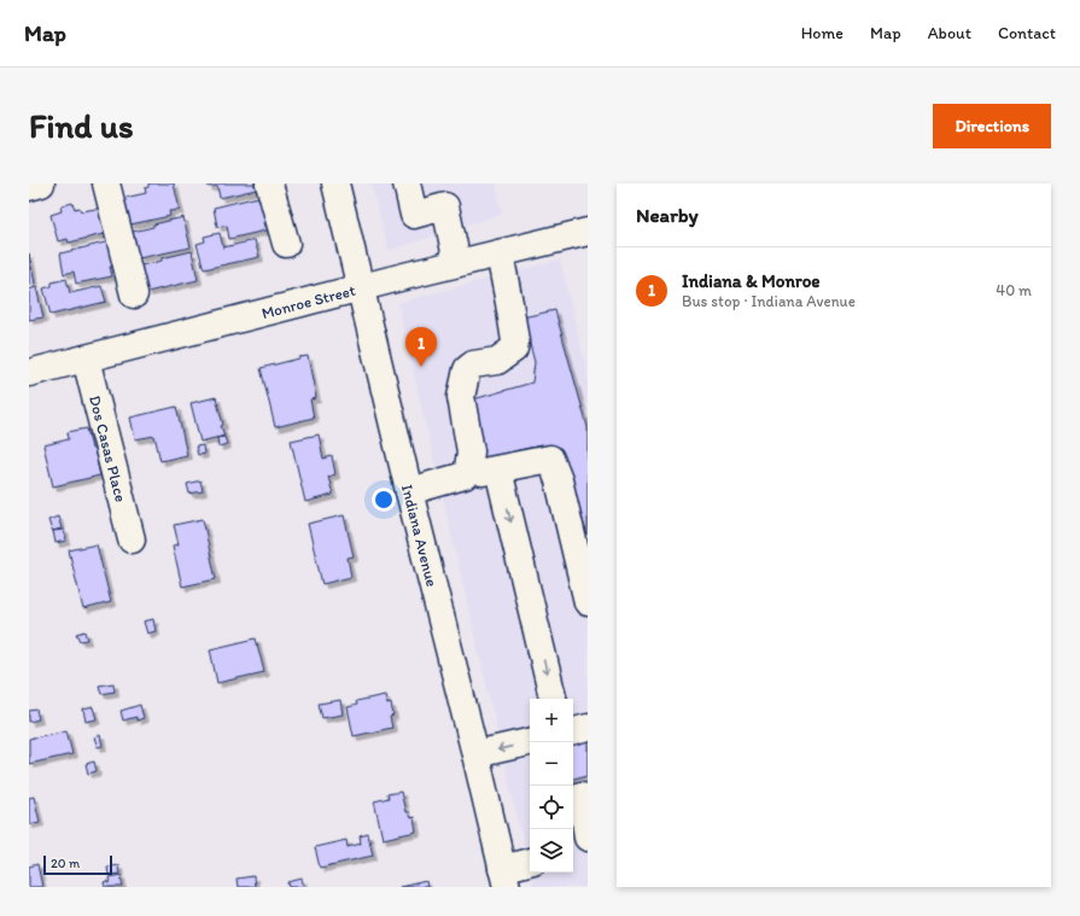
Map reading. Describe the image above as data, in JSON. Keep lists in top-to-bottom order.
{
  "streets": {
    "street": ["Monroe Street", "Dos Casas Place", "Indiana Avenue"]
  },
  "crossings": [
    ["Monroe Street", "Dos Casas Place"],
    ["Monroe Street", "Indiana Avenue"]
  ],
  "scale_bar": "20 m",
  "page": {
    "header": "Map",
    "nav": [
      "Home",
      "Map",
      "About",
      "Contact"
    ],
    "buttons": "Directions",
    "title": "Find us",
    "heading": "Nearby",
    "list": [
      {
        "mark": "1",
        "name": "Indiana & Monroe",
        "note": "Bus stop · Indiana Avenue",
        "value": "40 m"
      }
    ],
    "pins": "1",
    "map_buttons": ["+", "−"],
    "scale": "20 m"
  }
}
